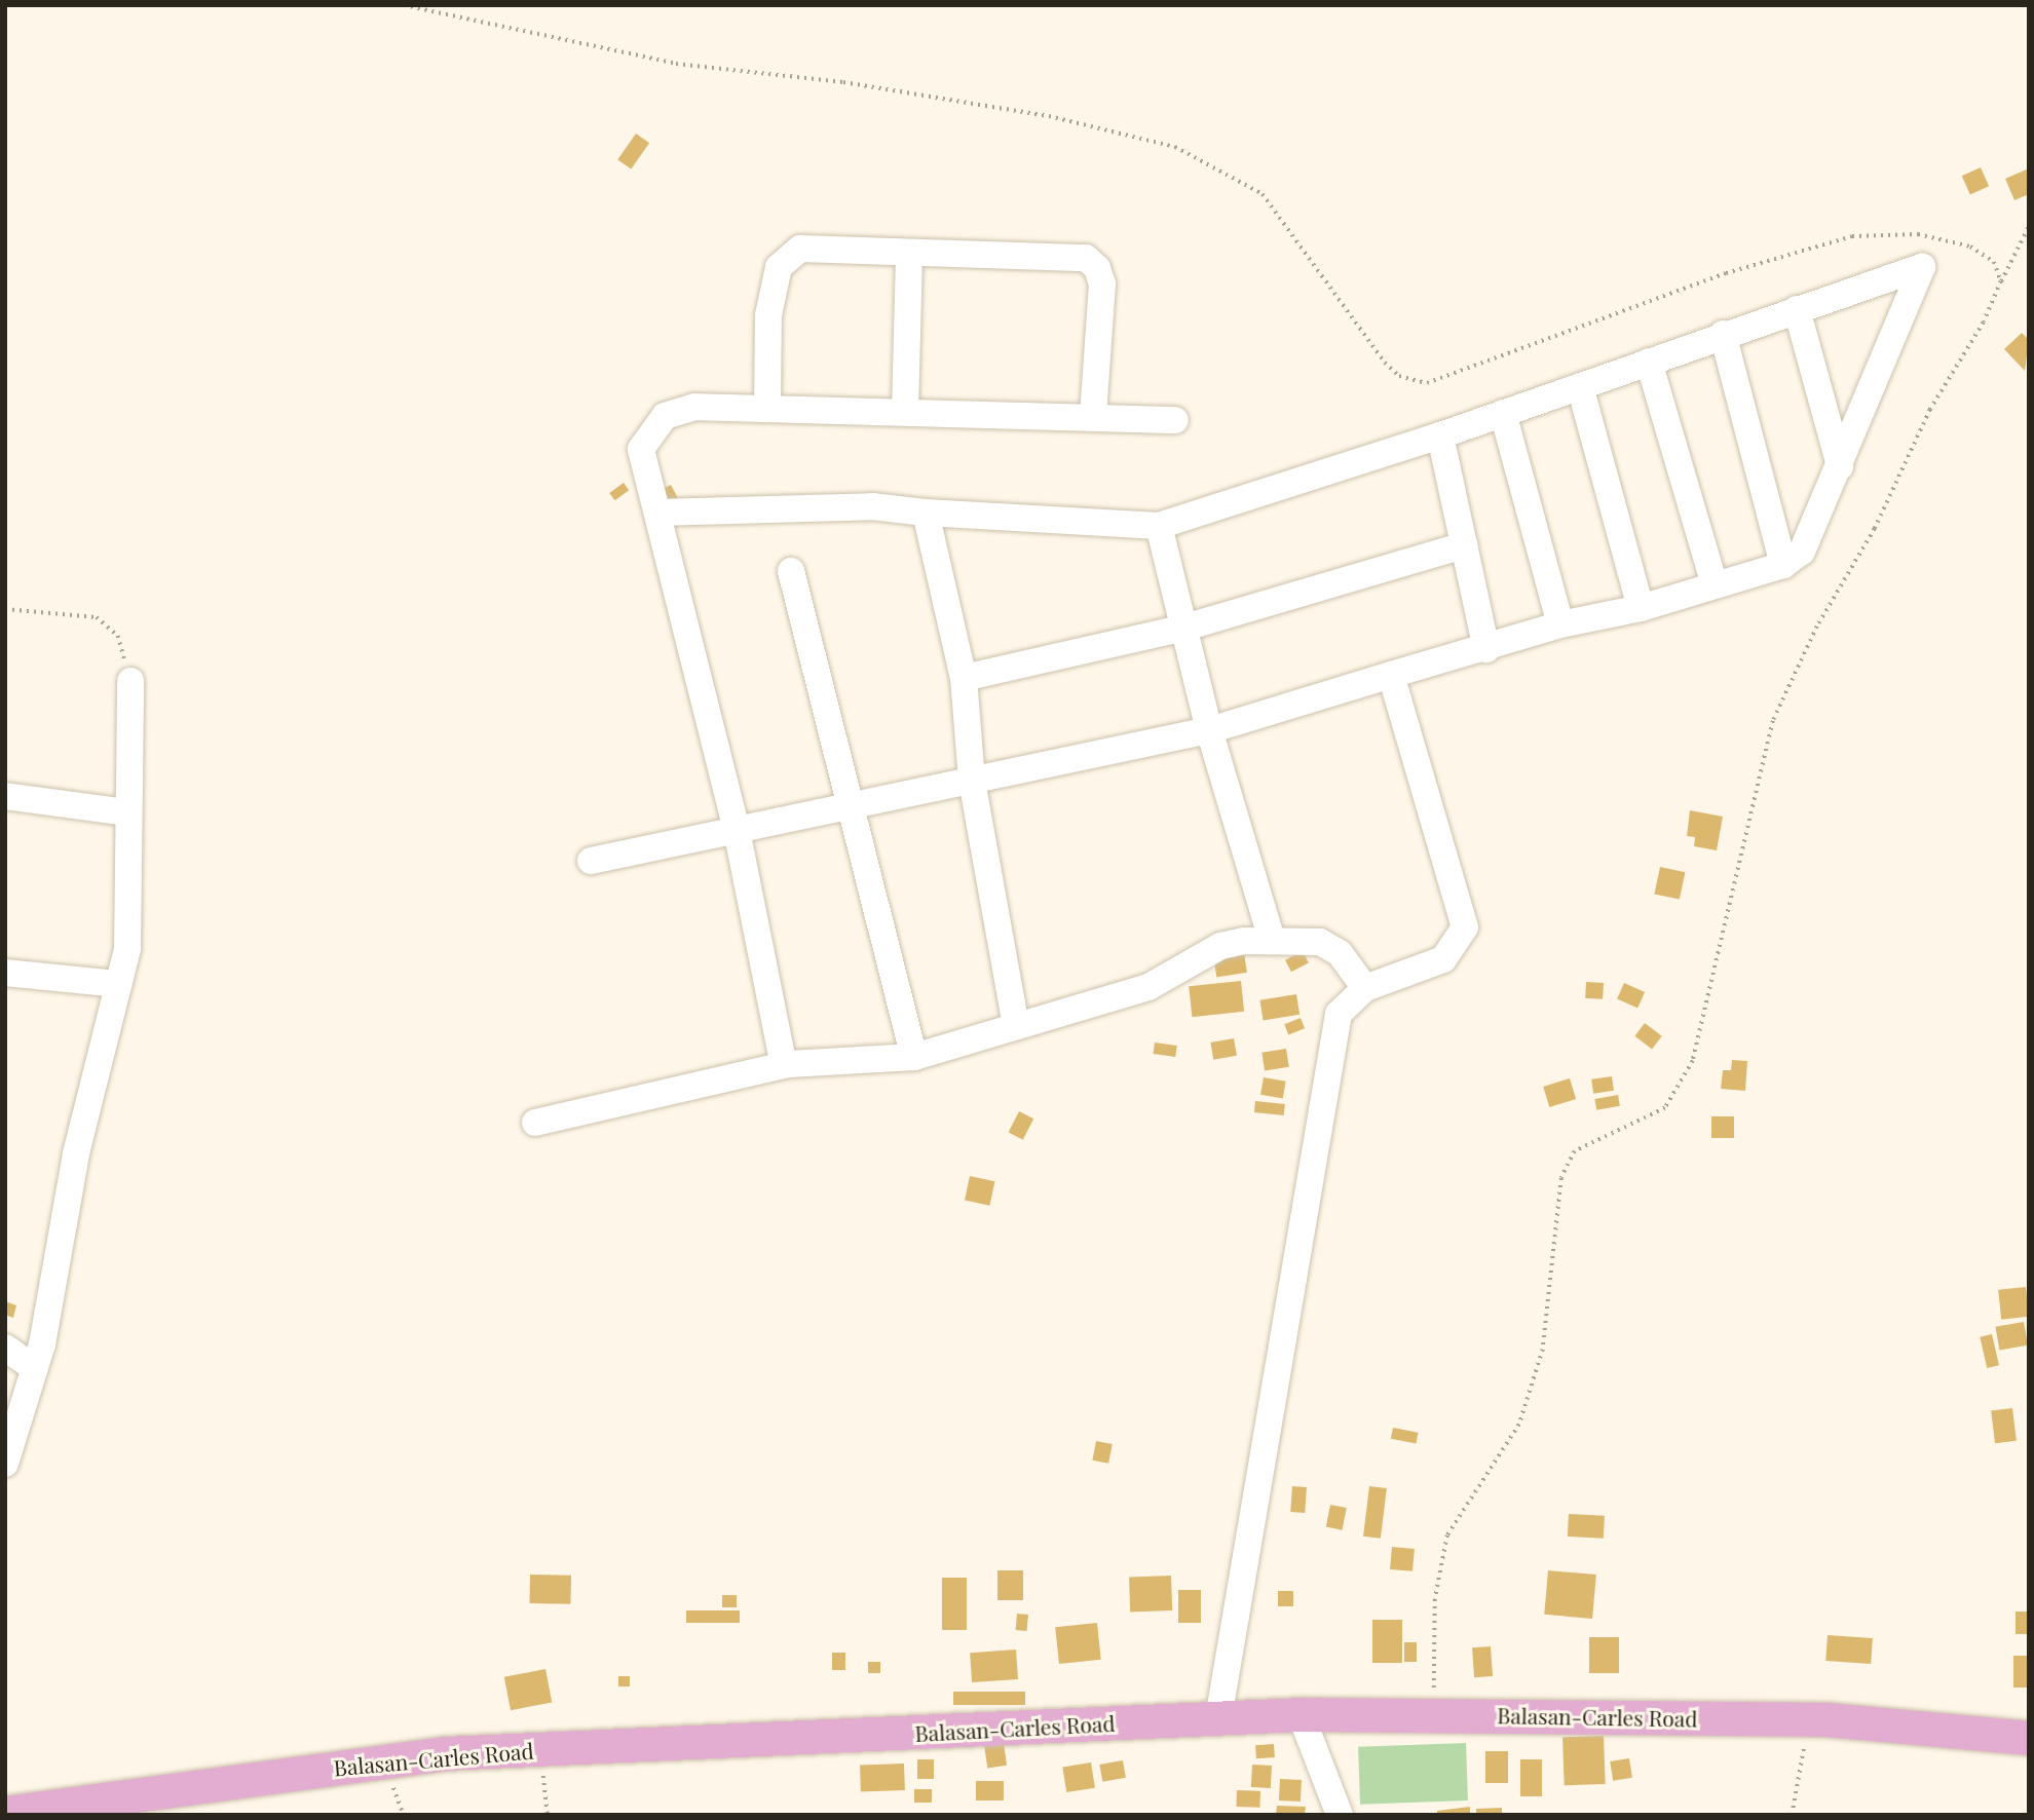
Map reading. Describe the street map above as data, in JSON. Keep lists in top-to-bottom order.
{
  "streets": {
    "main road": ["Balasan-Carles Road"]
  }
}
